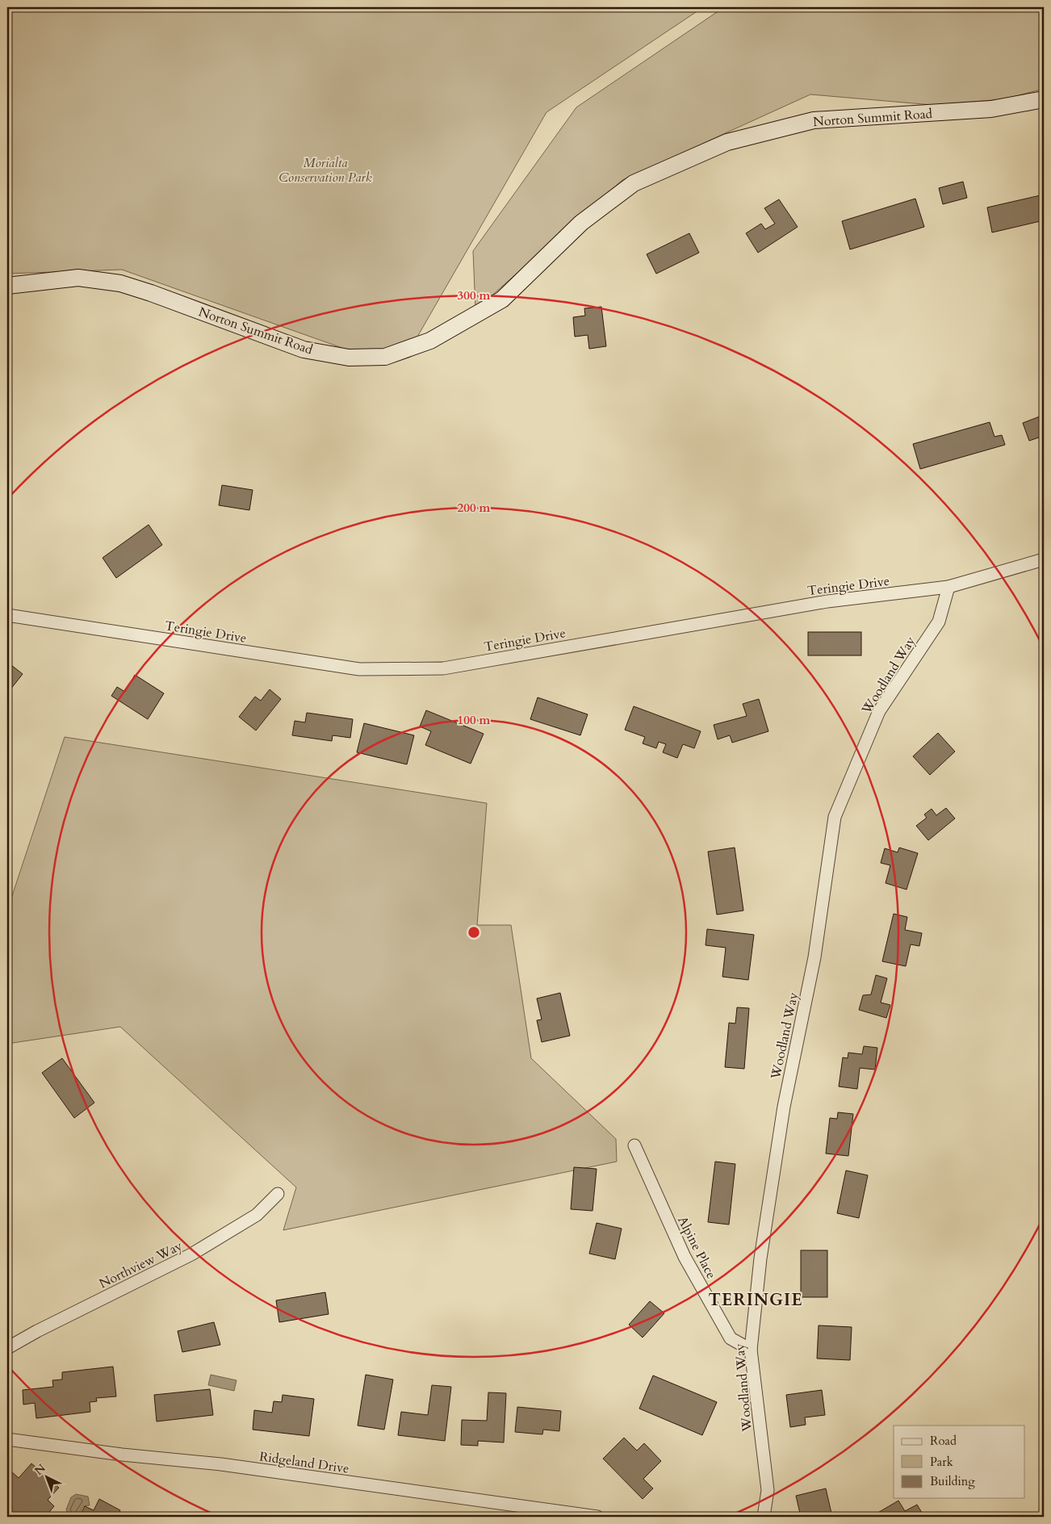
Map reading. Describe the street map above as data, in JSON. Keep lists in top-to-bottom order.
{
  "streets": {
    "main road": ["Norton Summit Road"],
    "street": [
      "Teringie Drive",
      "Woodland Way",
      "Alpine Place",
      "Northview Way",
      "Ridgeland Drive"
    ]
  },
  "crossings": [
    ["Teringie Drive", "Woodland Way"],
    ["Woodland Way", "Alpine Place"]
  ],
  "districts": ["TERINGIE"],
  "parks": ["Morialta Conservation Park"],
  "legend": ["Road", "Park", "Building"],
  "north": "top left",
  "rings": ["300 m", "200 m", "100 m"]
}
